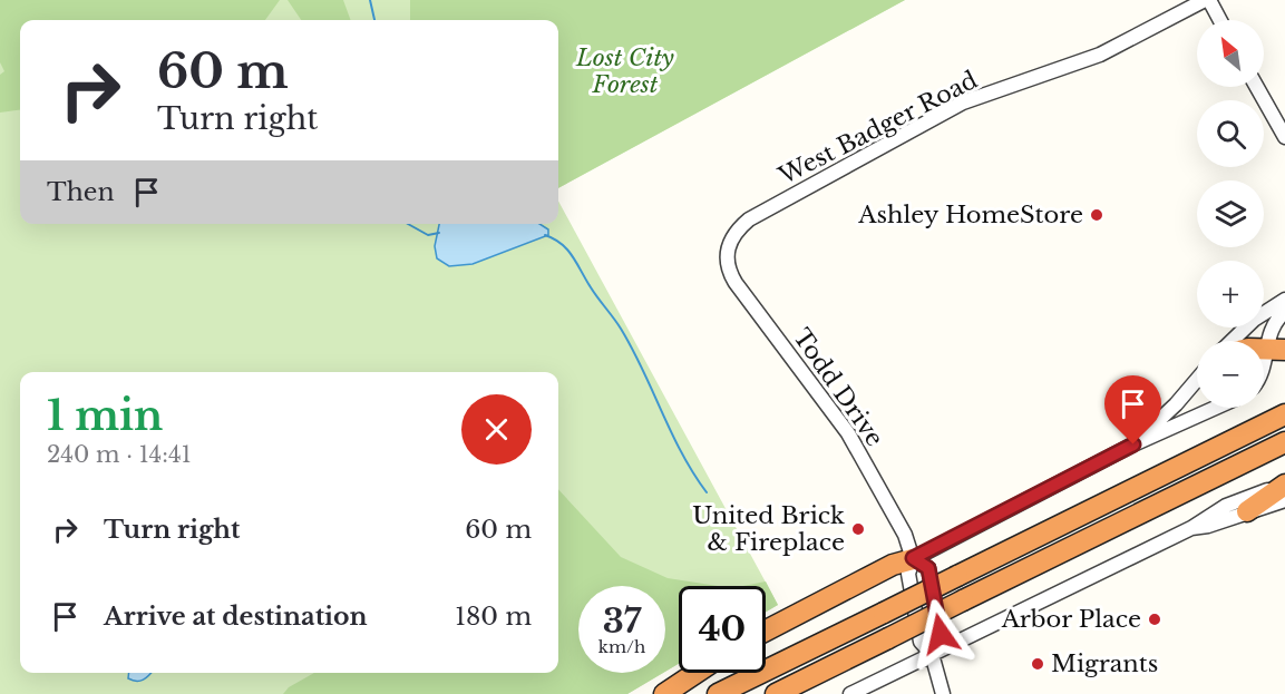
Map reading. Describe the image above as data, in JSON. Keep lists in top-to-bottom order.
{
  "streets": {
    "street": ["West Badger Road", "Todd Drive"]
  },
  "crossings": [
    ["West Badger Road", "Todd Drive"]
  ],
  "parks": ["Lost City Forest"],
  "places": [
    "Ashley HomeStore",
    "United Brick & Fireplace",
    "Arbor Place",
    "Migrants"
  ],
  "north": "top left",
  "page": {
    "map_buttons": ["+", "−"],
    "turn": ["60 m", "Turn right"],
    "then": "Then",
    "heading": ["1 min", "240 m · 14:41"],
    "list": [
      {
        "name": "Turn right",
        "value": "60 m"
      },
      {
        "name": "Arrive at destination",
        "value": "180 m"
      }
    ],
    "speed": "37 km/h",
    "limit": "40"
  }
}
